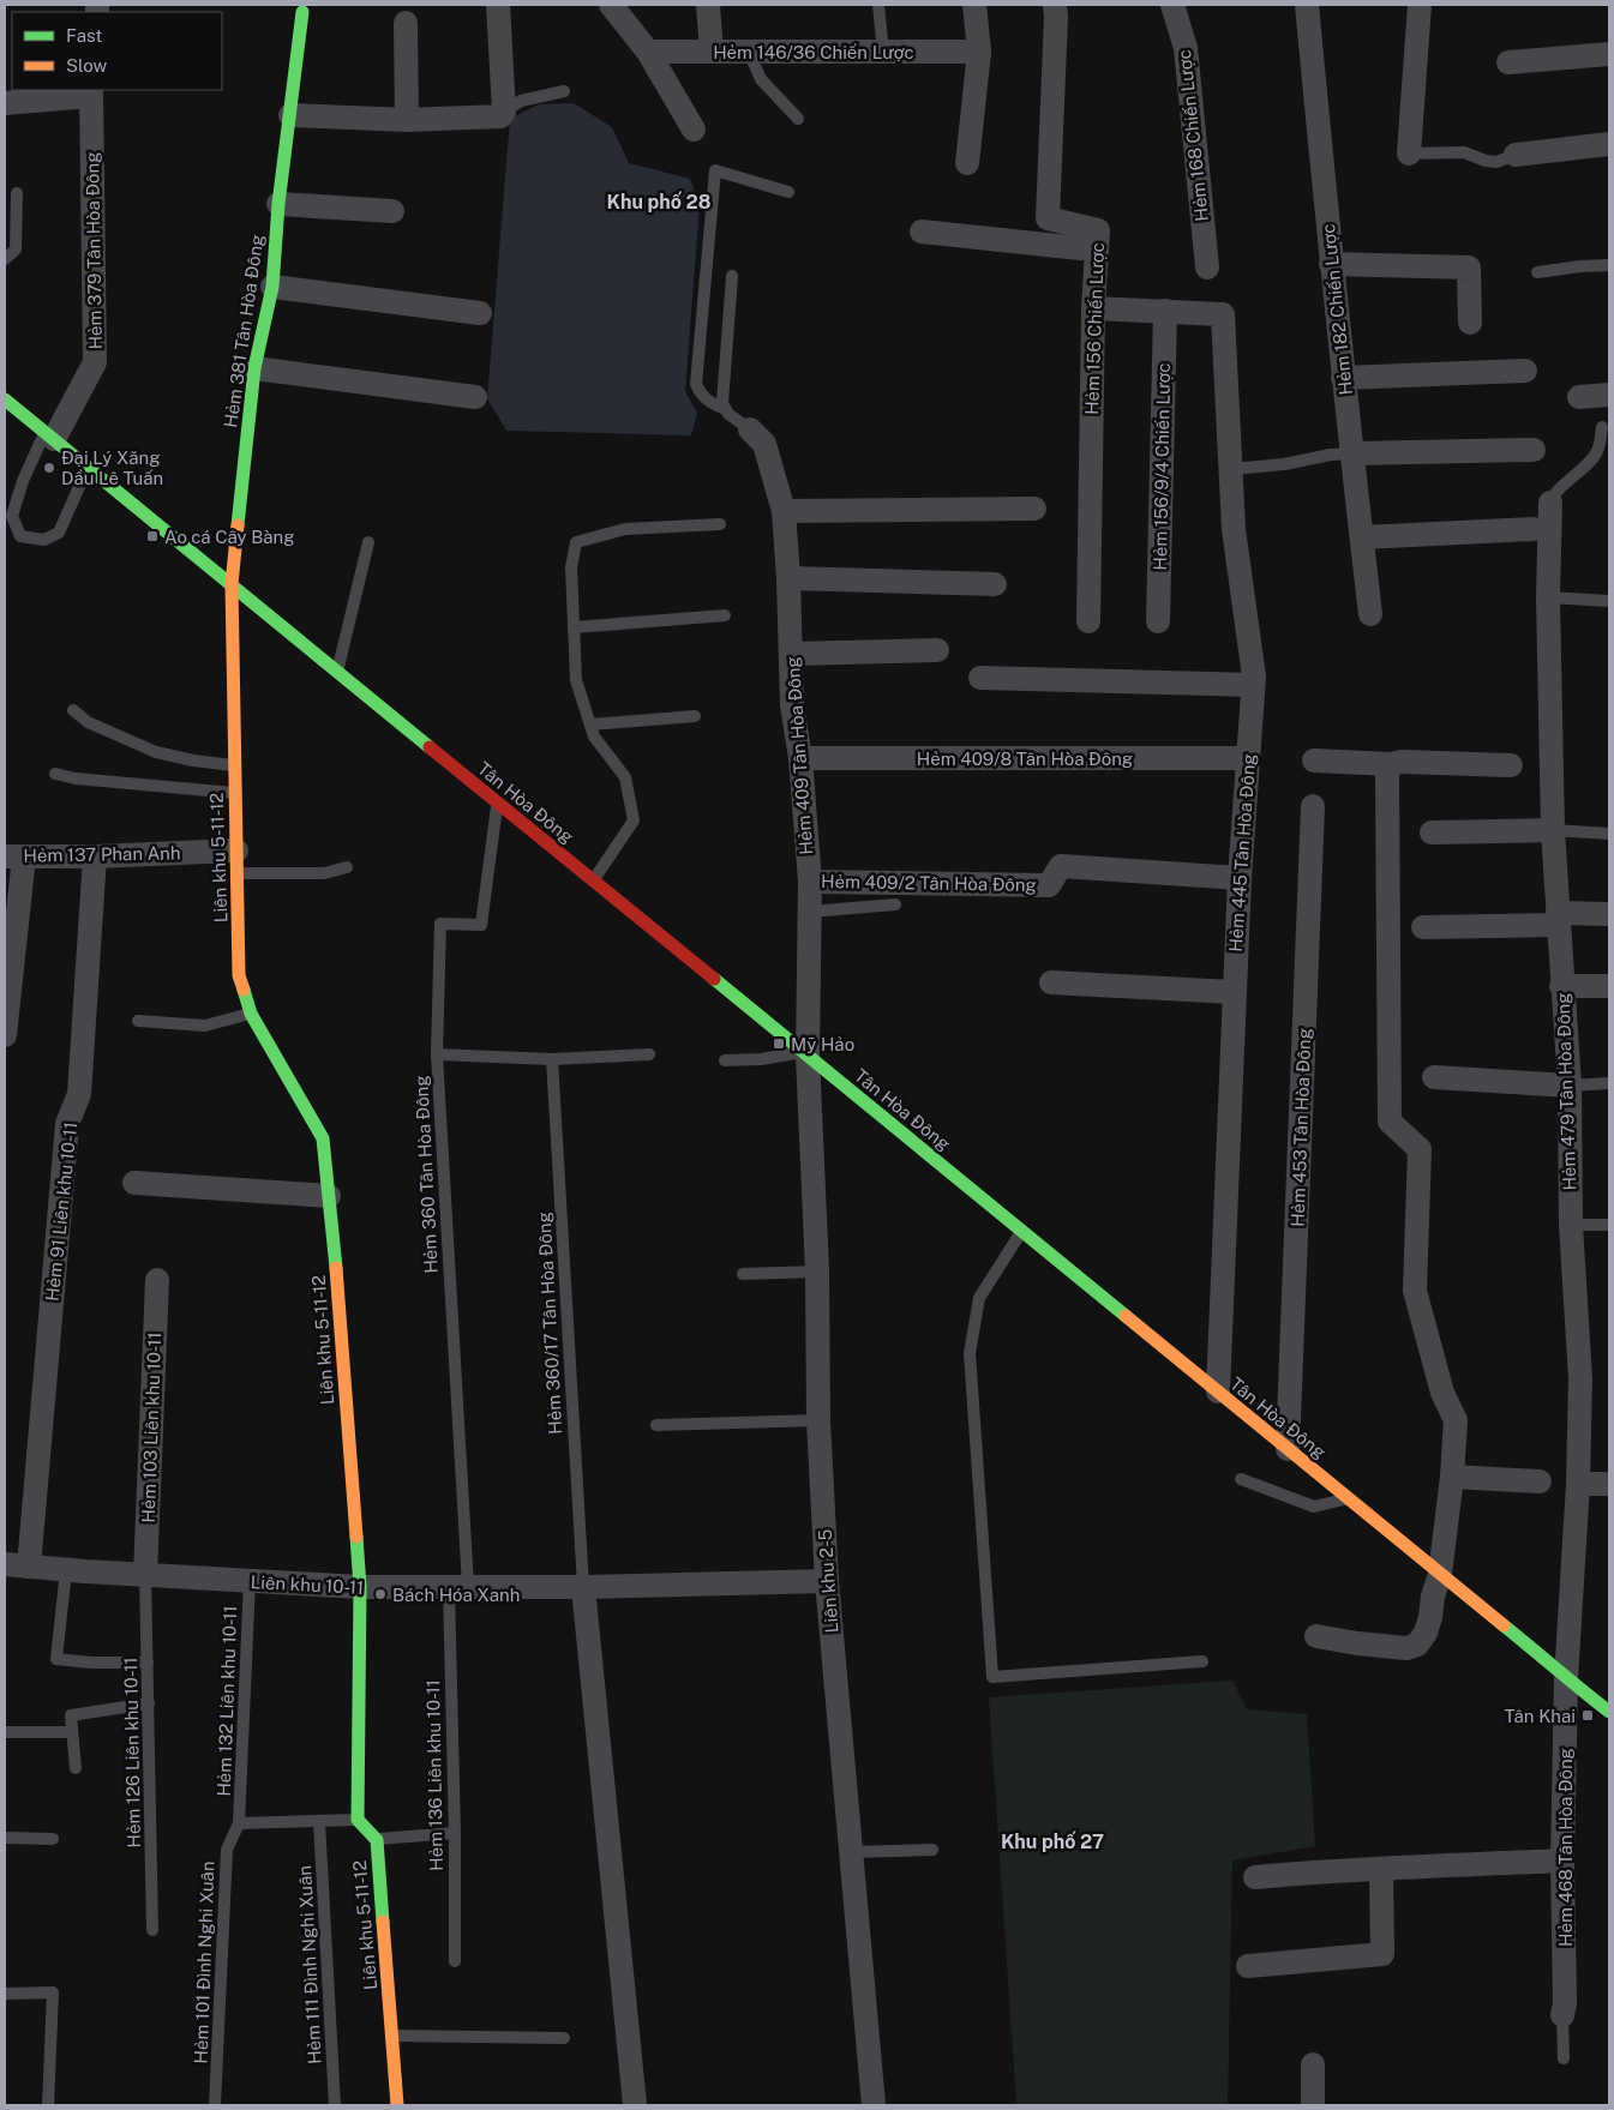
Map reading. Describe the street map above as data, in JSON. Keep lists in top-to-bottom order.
{
  "streets": {
    "street": [
      "Hẻm 146/36 Chiến Lược",
      "Hẻm 168 Chiến Lược",
      "Hẻm 379 Tân Hòa Đông",
      "Hẻm 182 Chiến Lược",
      "Hẻm 156 Chiến Lược",
      "Hẻm 381 Tân Hòa Đông",
      "Hẻm 156/9/4 Chiến Lược",
      "Hẻm 409 Tân Hòa Đông",
      "Hẻm 409/8 Tân Hòa Đông",
      "Tân Hòa Đông",
      "Hẻm 445 Tân Hòa Đông",
      "Hẻm 137 Phan Anh",
      "Liên khu 5-11-12",
      "Hẻm 409/2 Tân Hòa Đông",
      "Hẻm 479 Tân Hòa Đông",
      "Hẻm 453 Tân Hòa Đông",
      "Hẻm 91 Liên khu 10-11",
      "Hẻm 103 Liên khu 10-11",
      "Liên khu 2-5",
      "Liên khu 10-11",
      "Hẻm 468 Tân Hòa Đông"
    ],
    "lane": [
      "Hẻm 360 Tân Hòa Đông",
      "Hẻm 360/17 Tân Hòa Đông",
      "Hẻm 132 Liên khu 10-11",
      "Hẻm 126 Liên khu 10-11",
      "Hẻm 136 Liên khu 10-11",
      "Hẻm 101 Đình Nghi Xuân",
      "Hẻm 111 Đình Nghi Xuân"
    ]
  },
  "crossings": [
    ["Hẻm 379 Tân Hòa Đông", "Tân Hòa Đông"],
    ["Hẻm 381 Tân Hòa Đông", "Tân Hòa Đông"],
    ["Hẻm 381 Tân Hòa Đông", "Liên khu 5-11-12"],
    ["Hẻm 156/9/4 Chiến Lược", "Hẻm 445 Tân Hòa Đông"],
    ["Hẻm 409 Tân Hòa Đông", "Hẻm 409/8 Tân Hòa Đông"],
    ["Hẻm 409 Tân Hòa Đông", "Tân Hòa Đông"],
    ["Hẻm 409 Tân Hòa Đông", "Hẻm 409/2 Tân Hòa Đông"],
    ["Hẻm 409 Tân Hòa Đông", "Liên khu 2-5"],
    ["Hẻm 409/8 Tân Hòa Đông", "Hẻm 445 Tân Hòa Đông"],
    ["Tân Hòa Đông", "Hẻm 445 Tân Hòa Đông"],
    ["Tân Hòa Đông", "Liên khu 5-11-12"],
    ["Tân Hòa Đông", "Hẻm 479 Tân Hòa Đông"],
    ["Tân Hòa Đông", "Hẻm 453 Tân Hòa Đông"],
    ["Tân Hòa Đông", "Hẻm 360 Tân Hòa Đông"],
    ["Tân Hòa Đông", "Liên khu 2-5"],
    ["Tân Hòa Đông", "Hẻm 468 Tân Hòa Đông"],
    ["Hẻm 445 Tân Hòa Đông", "Hẻm 409/2 Tân Hòa Đông"],
    ["Hẻm 137 Phan Anh", "Liên khu 5-11-12"],
    ["Hẻm 137 Phan Anh", "Hẻm 91 Liên khu 10-11"],
    ["Liên khu 5-11-12", "Liên khu 10-11"],
    ["Hẻm 479 Tân Hòa Đông", "Hẻm 468 Tân Hòa Đông"],
    ["Hẻm 360 Tân Hòa Đông", "Liên khu 10-11"],
    ["Hẻm 360 Tân Hòa Đông", "Hẻm 136 Liên khu 10-11"],
    ["Hẻm 91 Liên khu 10-11", "Liên khu 10-11"],
    ["Hẻm 360/17 Tân Hòa Đông", "Liên khu 10-11"],
    ["Hẻm 103 Liên khu 10-11", "Liên khu 10-11"],
    ["Hẻm 103 Liên khu 10-11", "Hẻm 126 Liên khu 10-11"],
    ["Liên khu 2-5", "Liên khu 10-11"],
    ["Liên khu 10-11", "Hẻm 132 Liên khu 10-11"],
    ["Liên khu 10-11", "Hẻm 126 Liên khu 10-11"],
    ["Liên khu 10-11", "Hẻm 136 Liên khu 10-11"],
    ["Hẻm 132 Liên khu 10-11", "Hẻm 101 Đình Nghi Xuân"]
  ],
  "districts": ["Khu phố 28", "Khu phố 27"],
  "places": {
    "other": ["Đại Lý Xăng Dầu Lê Tuấn", "Bách Hóa Xanh"],
    "transit": ["Ao cá Cây Bàng", "Mỹ Hảo", "Tân Khai"]
  },
  "legend": ["Fast", "Slow"]
}
